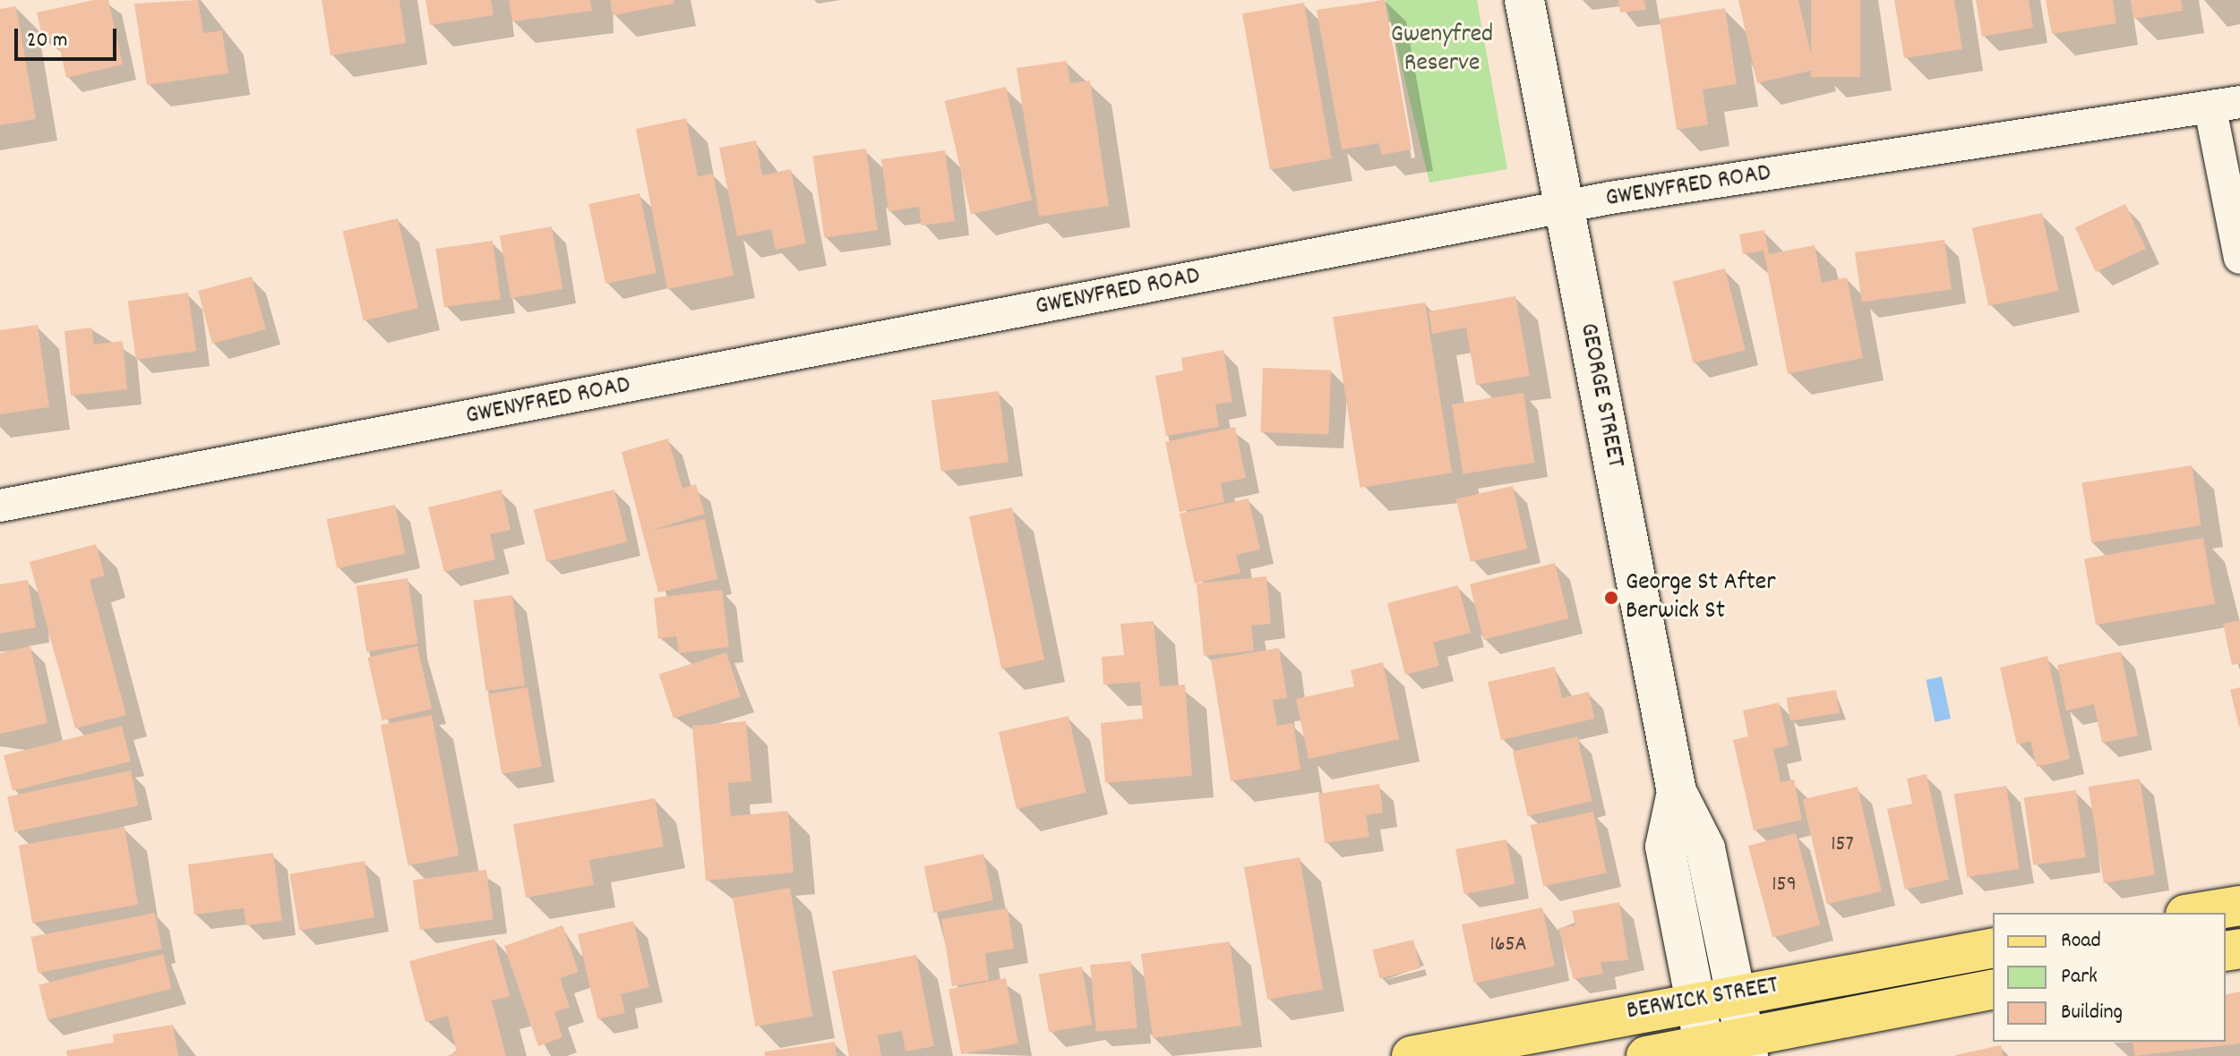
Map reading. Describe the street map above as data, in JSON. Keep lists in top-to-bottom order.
{
  "streets": {
    "main road": ["GEORGE STREET", "BERWICK STREET"],
    "street": ["GWENYFRED ROAD"]
  },
  "crossings": [
    ["GWENYFRED ROAD", "GEORGE STREET"],
    ["GEORGE STREET", "BERWICK STREET"]
  ],
  "parks": ["Gwenyfred Reserve"],
  "places": ["George St After Berwick St"],
  "house_numbers": ["157", "159", "165A"],
  "legend": ["Road", "Park", "Building"],
  "scale_bar": "20 m"
}
